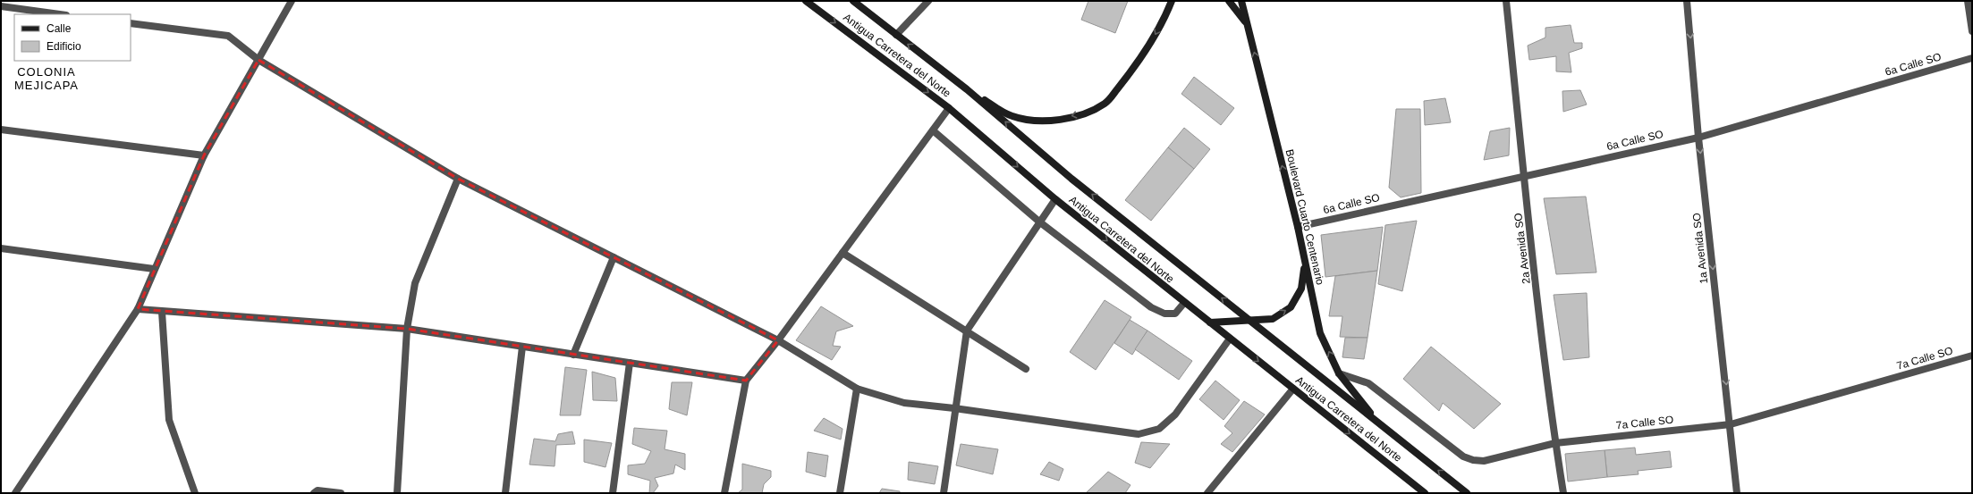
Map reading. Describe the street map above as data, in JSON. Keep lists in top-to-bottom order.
{
  "streets": {
    "main road": ["Antigua Carretera del Norte", "Boulevard Cuarto Centenario"],
    "street": [
      "6a Calle SO",
      "2a Avenida SO",
      "1a Avenida SO",
      "7a Calle SO"
    ]
  },
  "crossings": [
    ["Antigua Carretera del Norte", "Boulevard Cuarto Centenario"],
    ["6a Calle SO", "Boulevard Cuarto Centenario"],
    ["6a Calle SO", "2a Avenida SO"],
    ["6a Calle SO", "1a Avenida SO"],
    ["Boulevard Cuarto Centenario", "7a Calle SO"],
    ["2a Avenida SO", "7a Calle SO"],
    ["1a Avenida SO", "7a Calle SO"]
  ],
  "one_way": ["Boulevard Cuarto Centenario", "1a Avenida SO"],
  "districts": ["COLONIA MEJICAPA"],
  "legend": ["Calle", "Edificio"]
}
